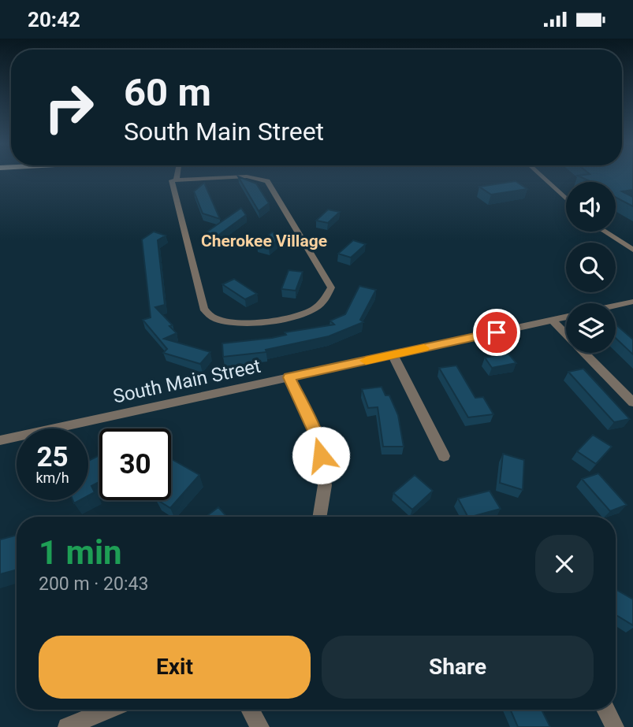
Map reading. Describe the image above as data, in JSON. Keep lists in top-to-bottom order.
{
  "streets": {
    "street": ["South Main Street"]
  },
  "districts": ["Cherokee Village"],
  "page": {
    "status": "20:42",
    "turn": ["60 m", "South Main Street"],
    "speed": "25 km/h",
    "limit": "30",
    "heading": ["1 min", "200 m · 20:43"],
    "buttons": ["Exit", "Share"]
  }
}
